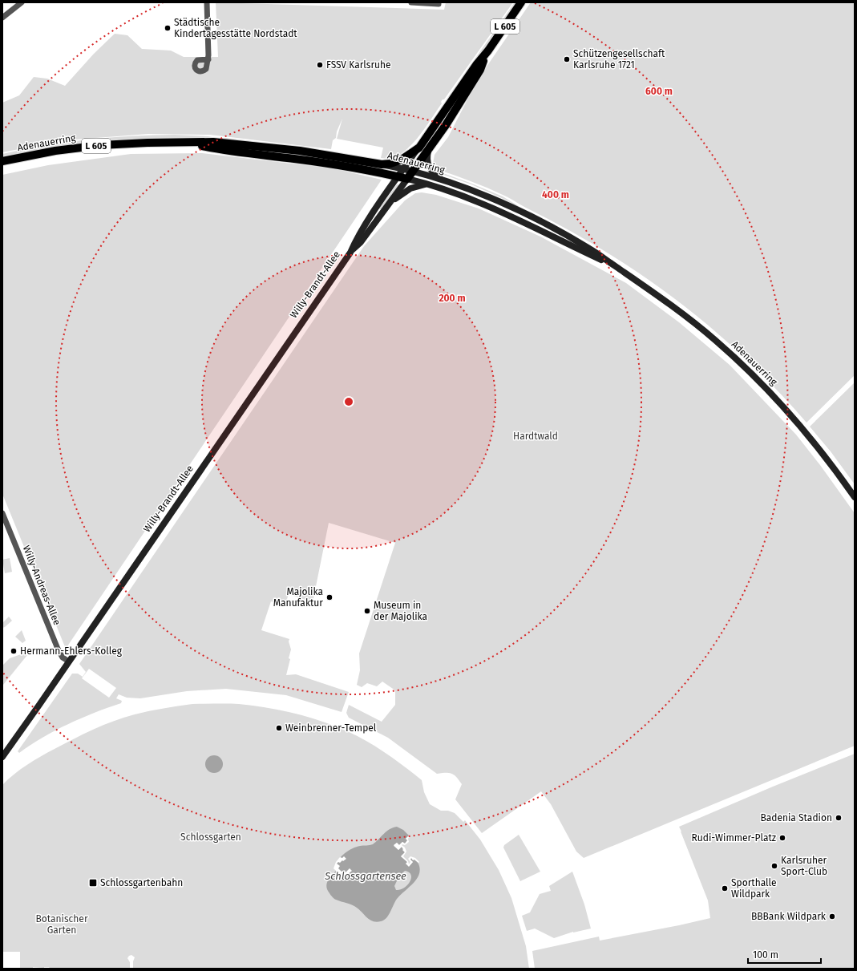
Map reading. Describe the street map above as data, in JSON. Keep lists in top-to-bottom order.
{
  "streets": {
    "main road": ["L 605", "Adenauerring", "Willy-Brandt-Allee"],
    "street": ["Willy-Andreas-Allee"]
  },
  "crossings": [
    ["Adenauerring", "Willy-Brandt-Allee"],
    ["Willy-Brandt-Allee", "Willy-Andreas-Allee"]
  ],
  "water": ["Schlossgartensee"],
  "parks": ["Hardtwald", "Schlossgarten", "Botanischer Garten"],
  "places": {
    "other": [
      "Städtische Kindertagesstätte Nordstadt",
      "Schützengesellschaft Karlsruhe 1721",
      "FSSV Karlsruhe",
      "Majolika Manufaktur",
      "Museum in der Majolika",
      "Hermann-Ehlers-Kolleg",
      "Weinbrenner-Tempel",
      "Badenia Stadion",
      "Rudi-Wimmer-Platz",
      "Karlsruher Sport-Club",
      "Sporthalle Wildpark",
      "BBBank Wildpark"
    ],
    "transit": ["Schlossgartenbahn"]
  },
  "scale_bar": "100 m",
  "rings": ["600 m", "400 m", "200 m"]
}
